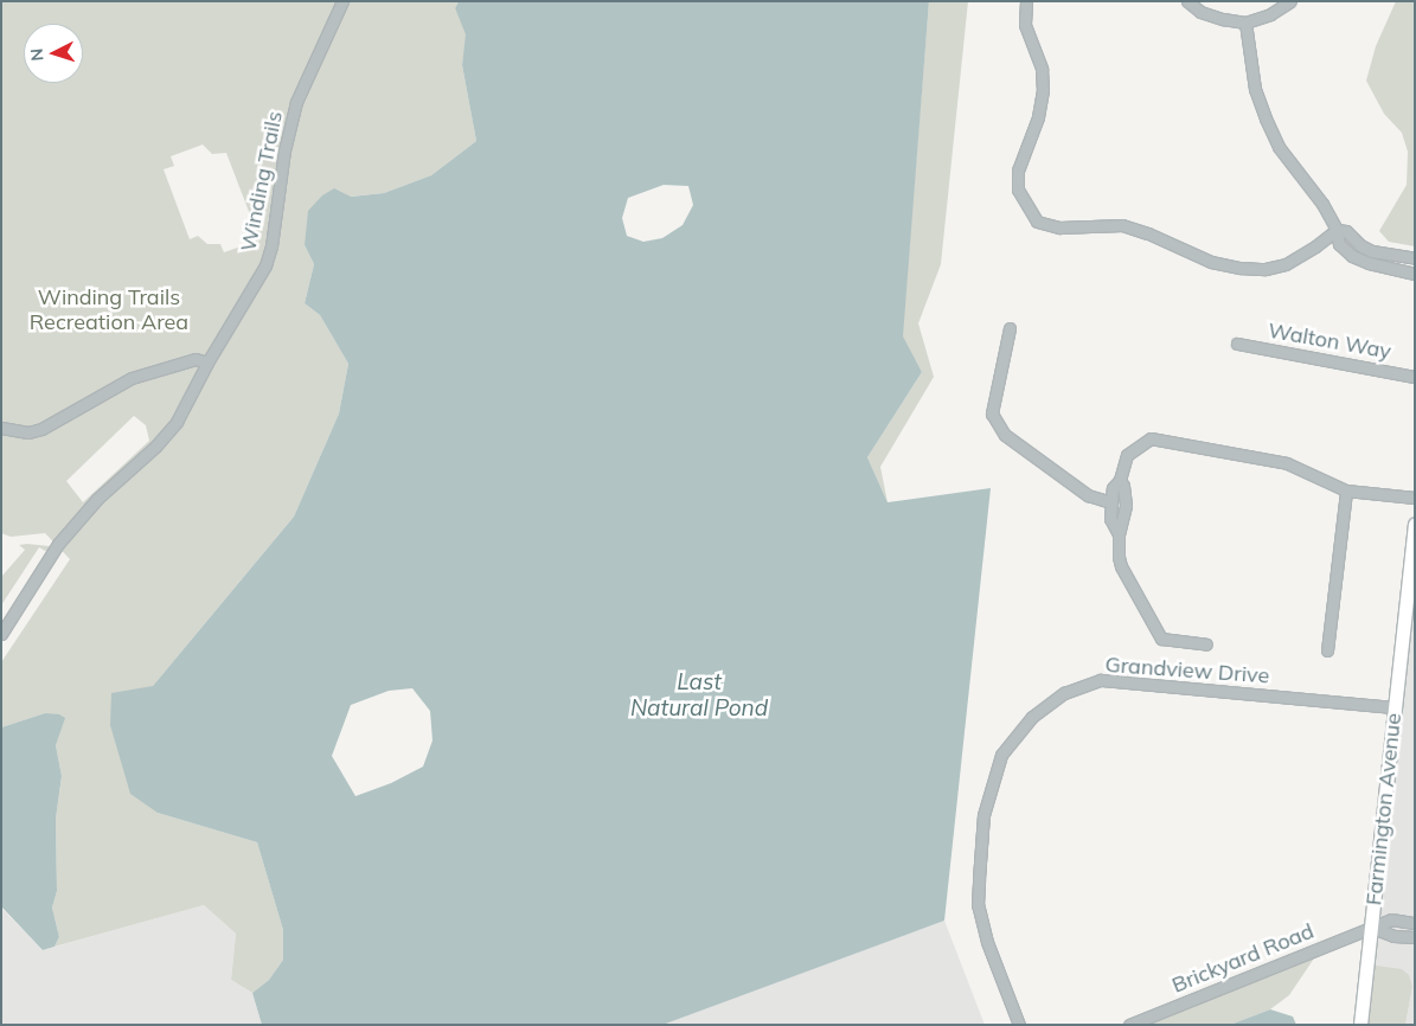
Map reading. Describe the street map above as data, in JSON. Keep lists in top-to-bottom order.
{
  "streets": {
    "main road": ["Farmington Avenue"],
    "street": [
      "Winding Trails",
      "Walton Way",
      "Grandview Drive",
      "Brickyard Road"
    ]
  },
  "crossings": [
    ["Grandview Drive", "Farmington Avenue"],
    ["Farmington Avenue", "Brickyard Road"]
  ],
  "water": ["Last Natural Pond"],
  "parks": ["Winding Trails Recreation Area"],
  "north": "left"
}
